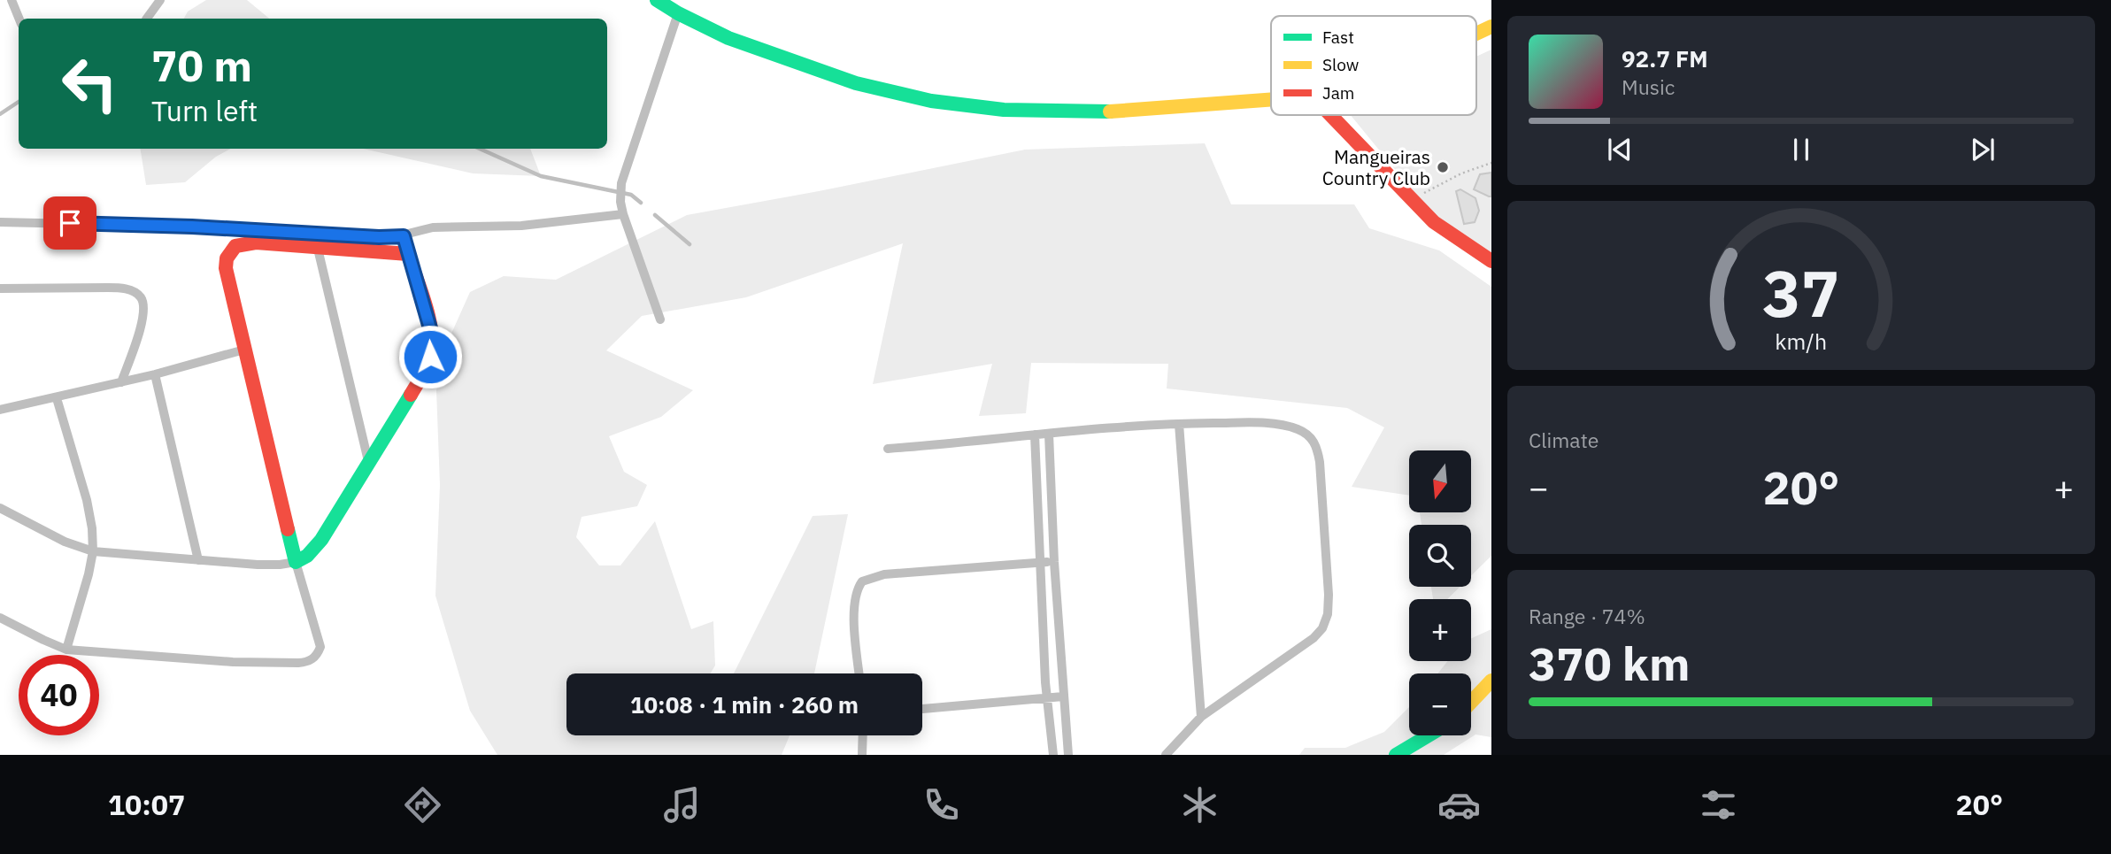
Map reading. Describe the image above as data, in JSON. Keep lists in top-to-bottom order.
{
  "places": ["Mangueiras Country Club"],
  "legend": ["Fast", "Slow", "Jam"],
  "north": "bottom",
  "page": {
    "turn": ["70 m", "Turn left"],
    "song": ["92.7 FM", "Music"],
    "tile": [
      "Climate",
      ["Range · 74%", "370 km"]
    ],
    "map_buttons": ["+", "−"],
    "heat": ["−", "20°", "+"],
    "limit": "40",
    "trip": "10:08 · 1 min · 260 m",
    "tabs": ["10:07", "20°"],
    "gauge": ["37", "km/h"]
  }
}
